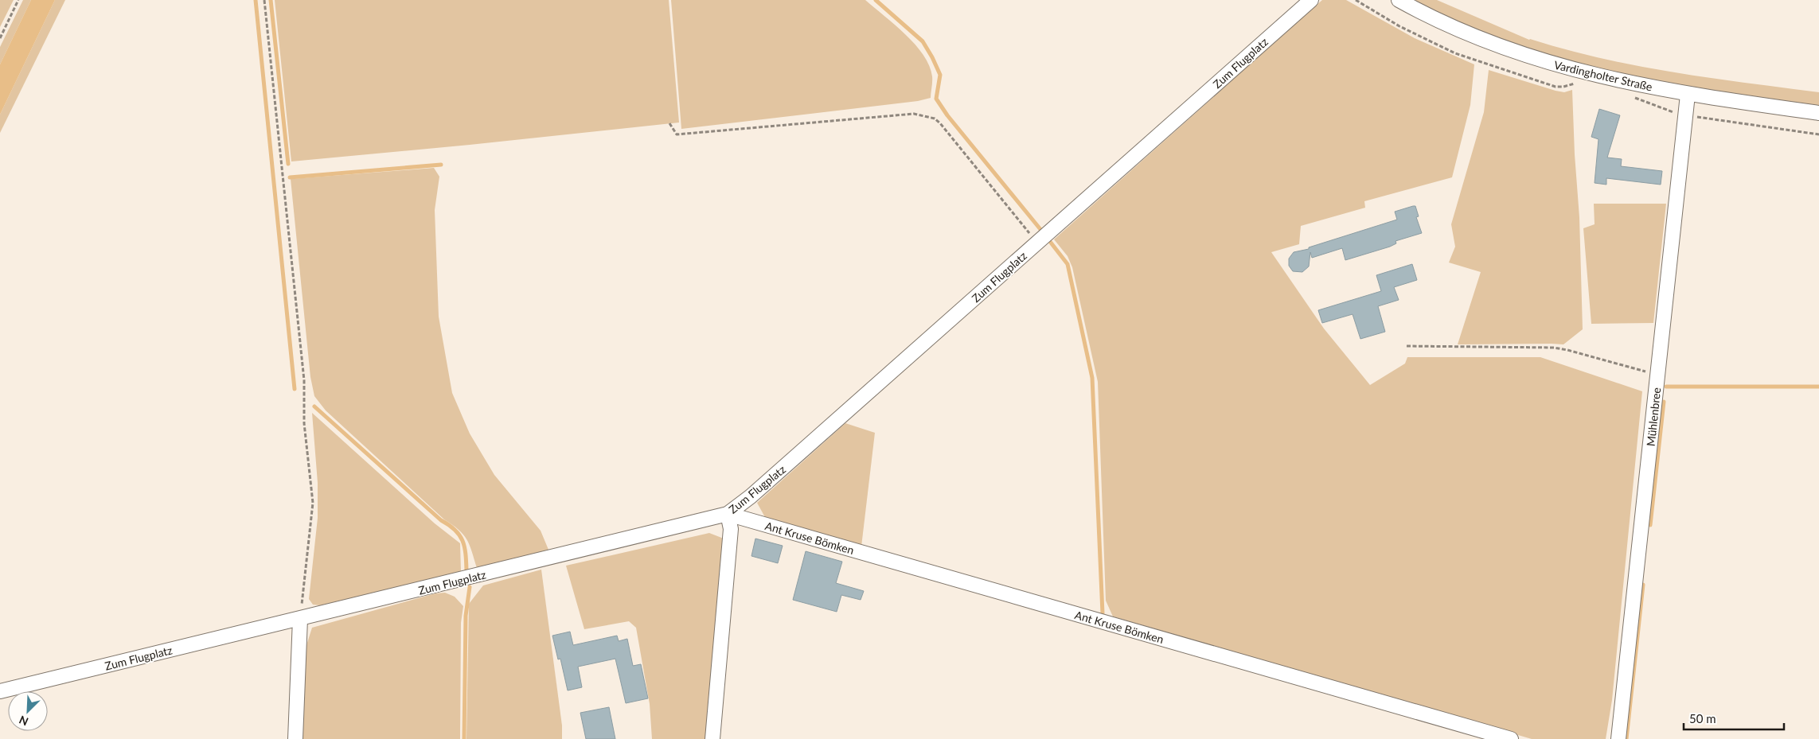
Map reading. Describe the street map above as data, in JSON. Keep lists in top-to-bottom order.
{
  "streets": {
    "street": [
      "Zum Flugplatz",
      "Vardingholter Straße",
      "Mühlenbree",
      "Ant Kruse Bömken"
    ]
  },
  "crossings": [
    ["Zum Flugplatz", "Ant Kruse Bömken"],
    ["Vardingholter Straße", "Mühlenbree"]
  ],
  "scale_bar": "50 m",
  "north": "bottom left"
}
